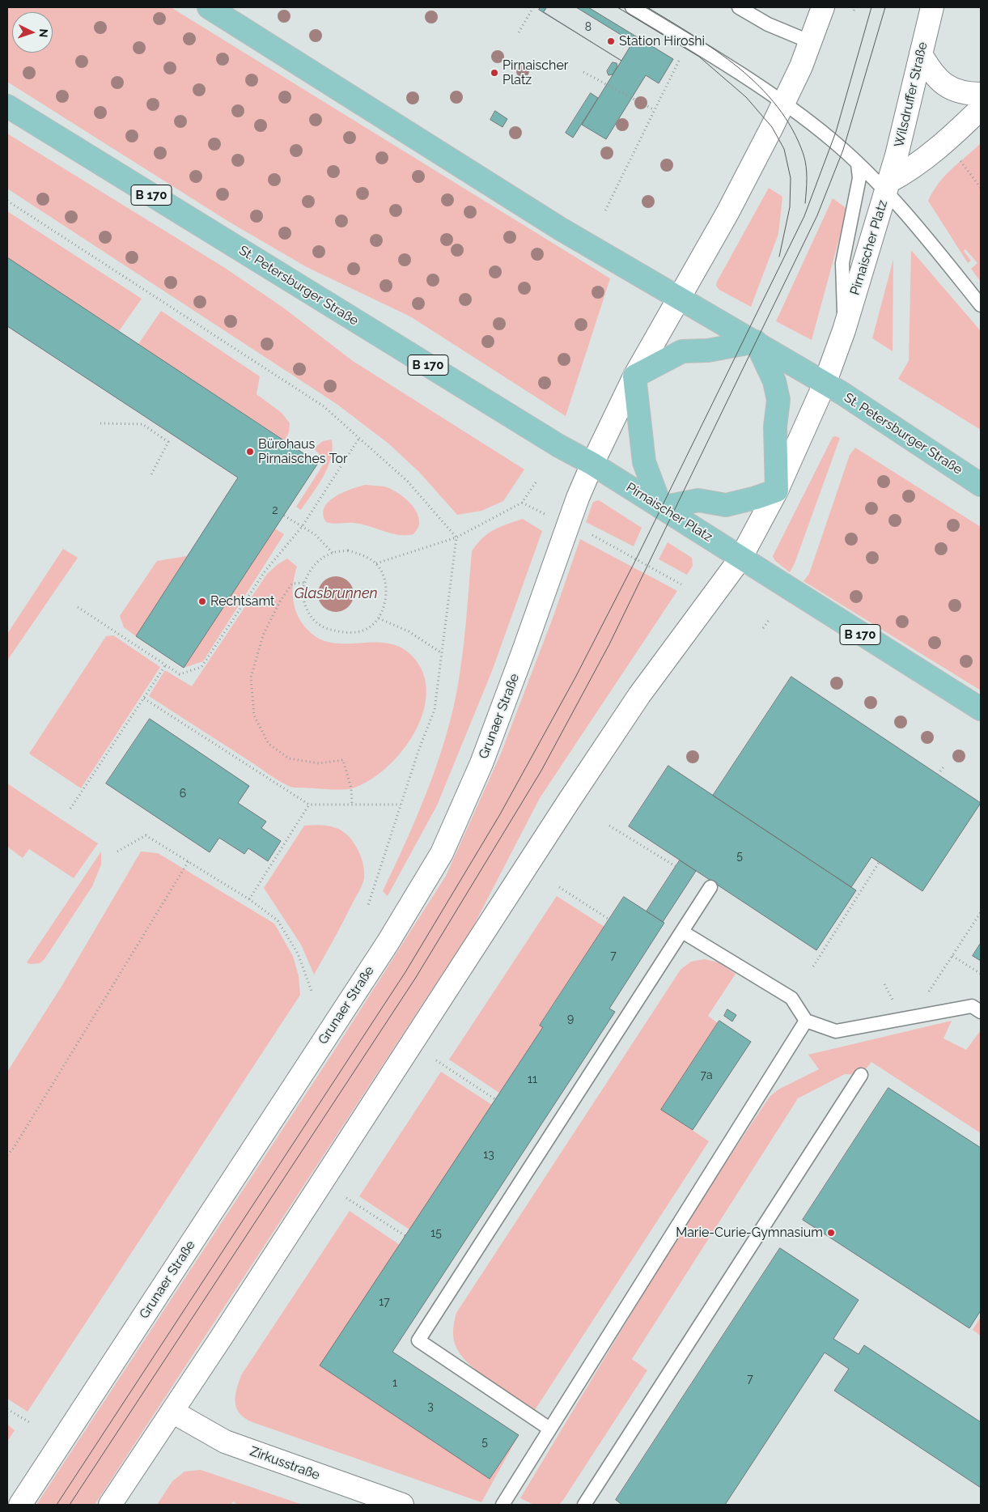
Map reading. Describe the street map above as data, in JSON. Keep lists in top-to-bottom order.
{
  "streets": {
    "main road": [
      "Wilsdruffer Straße",
      "B 170",
      "Pirnaischer Platz",
      "St. Petersburger Straße",
      "Grunaer Straße",
      "Zirkusstraße"
    ]
  },
  "crossings": [
    ["Wilsdruffer Straße", "Pirnaischer Platz"],
    ["B 170", "Pirnaischer Platz"],
    ["Pirnaischer Platz", "St. Petersburger Straße"],
    ["Pirnaischer Platz", "Grunaer Straße"],
    ["St. Petersburger Straße", "Grunaer Straße"]
  ],
  "water": ["Glasbrunnen"],
  "places": [
    "Station Hiroshi",
    "Pirnaischer Platz",
    "Bürohaus Pirnaisches Tor",
    "Rechtsamt",
    "Marie-Curie-Gymnasium"
  ],
  "house_numbers": [
    "8",
    "2",
    "6",
    "5",
    "7",
    "9",
    "7a",
    "11",
    "13",
    "15",
    "17",
    "7",
    "1",
    "3",
    "5"
  ],
  "north": "right"
}
